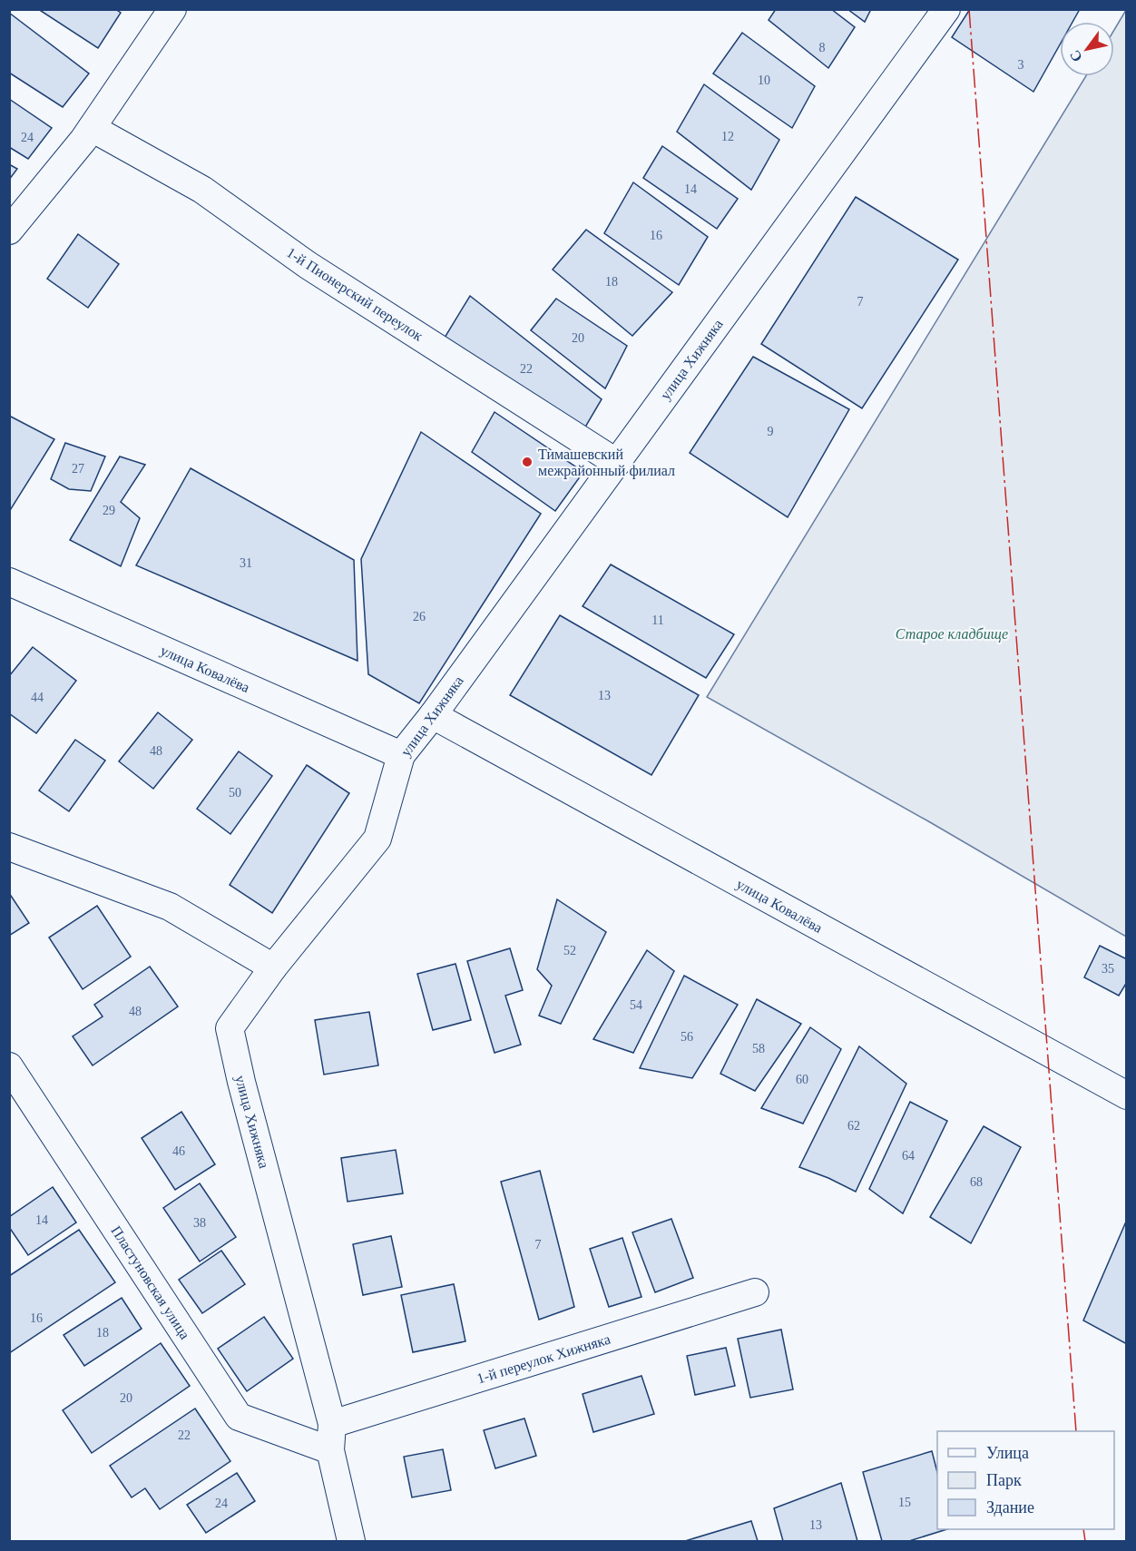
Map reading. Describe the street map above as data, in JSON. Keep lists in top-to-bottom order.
{
  "streets": {
    "street": [
      "1-й Пионерский переулок",
      "улица Хижняка",
      "улица Ковалёва",
      "Пластуновская улица",
      "1-й переулок Хижняка"
    ]
  },
  "crossings": [
    ["1-й Пионерский переулок", "улица Хижняка"],
    ["улица Хижняка", "улица Ковалёва"],
    ["улица Хижняка", "Пластуновская улица"],
    ["улица Хижняка", "1-й переулок Хижняка"],
    ["Пластуновская улица", "1-й переулок Хижняка"]
  ],
  "parks": ["Старое кладбище"],
  "places": ["Тимашевский межрайонный филиал"],
  "house_numbers": [
    "8",
    "3",
    "10",
    "12",
    "24",
    "14",
    "16",
    "18",
    "7",
    "20",
    "22",
    "9",
    "27",
    "29",
    "31",
    "26",
    "11",
    "13",
    "44",
    "48",
    "50",
    "52",
    "35",
    "54",
    "48",
    "56",
    "58",
    "60",
    "62",
    "46",
    "64",
    "68",
    "14",
    "38",
    "7",
    "16",
    "18",
    "20",
    "22",
    "15",
    "24",
    "13"
  ],
  "legend": ["Улица", "Парк", "Здание"],
  "north": "bottom left"
}
